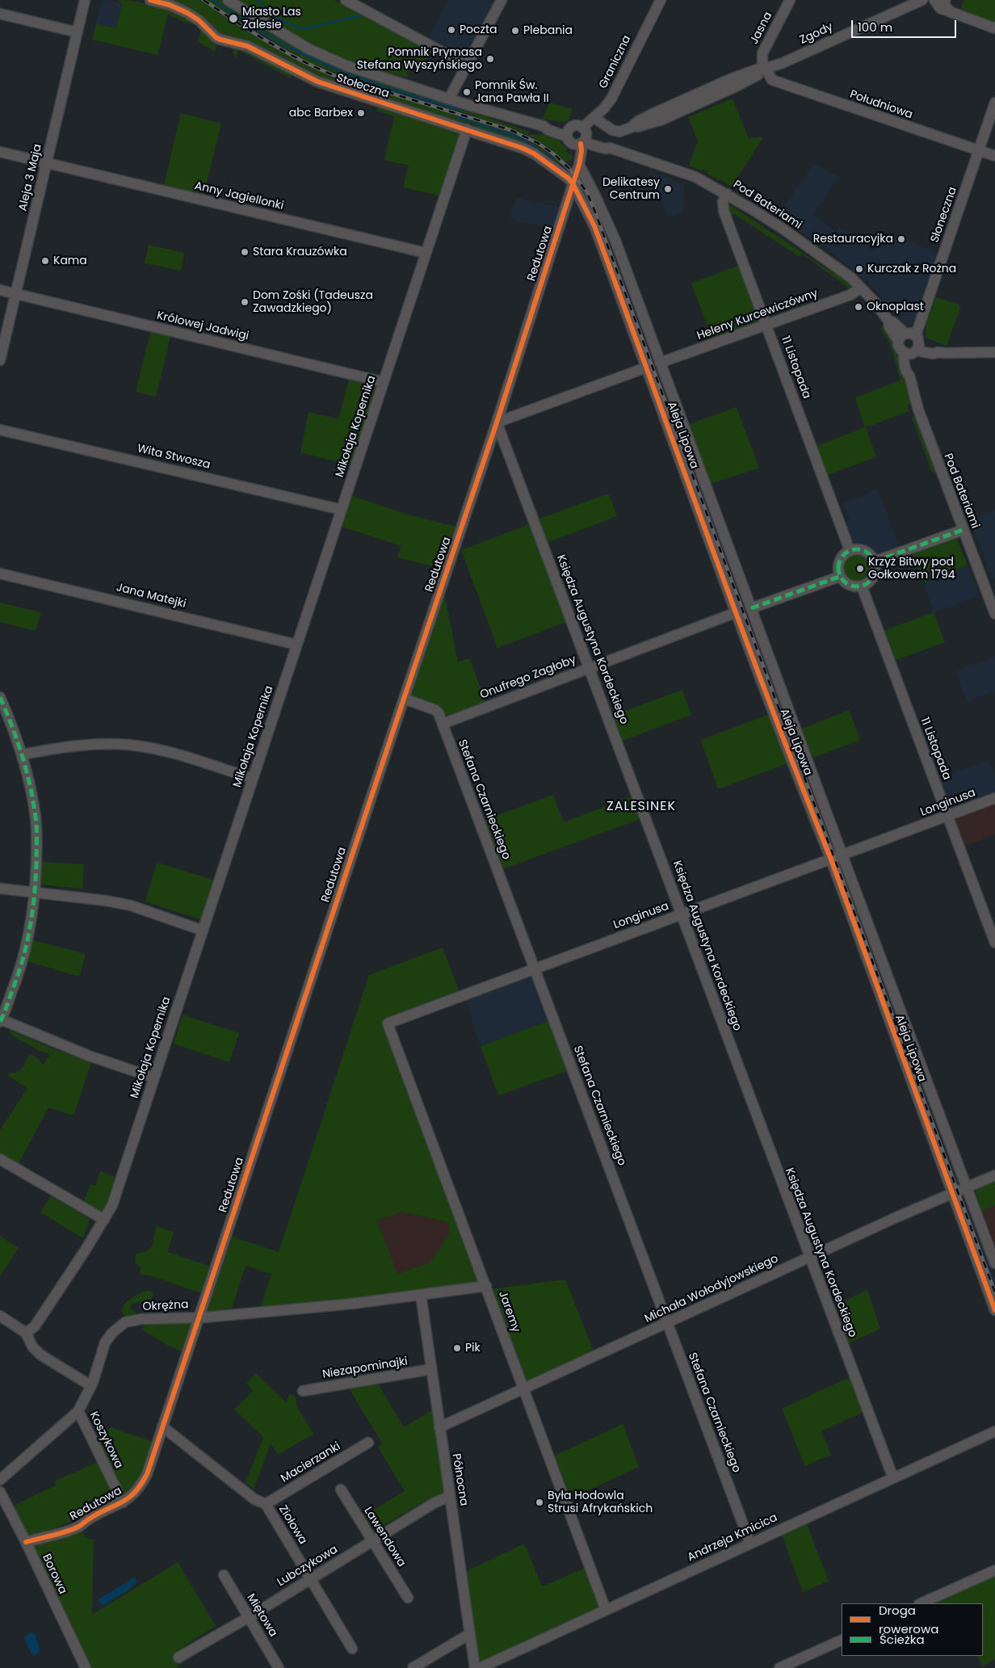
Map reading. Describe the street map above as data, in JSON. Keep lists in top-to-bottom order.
{
  "streets": {
    "street": [
      "Jasna",
      "Zgody",
      "Graniczna",
      "Stołeczna",
      "Południowa",
      "Aleja 3 Maja",
      "Anny Jagiellonki",
      "Pod Bateriami",
      "Słoneczna",
      "Redutowa",
      "Heleny Kurcewiczówny",
      "Królowej Jadwigi",
      "11 Listopada",
      "Mikołaja Kopernika",
      "Aleja Lipowa",
      "Wita Stwosza",
      "Jana Matejki",
      "Księdza Augustyna Kordeckiego",
      "Onufrego Zagłoby",
      "Stefana Czarnieckiego",
      "Longinusa",
      "Michała Wołodyjowskiego",
      "Okrężna",
      "Jaremy",
      "Niezapominajki",
      "Koszykowa",
      "Macierzanki",
      "Północna",
      "Ziołowa",
      "Lawendowa",
      "Andrzeja Kmicica",
      "Lubczykowa",
      "Borowa",
      "Miętowa"
    ]
  },
  "crossings": [
    ["Jasna", "Zgody"],
    ["Jasna", "Południowa"],
    ["Zgody", "Graniczna"],
    ["Zgody", "Południowa"],
    ["Graniczna", "Pod Bateriami"],
    ["Graniczna", "Redutowa"],
    ["Stołeczna", "Redutowa"],
    ["Stołeczna", "Mikołaja Kopernika"],
    ["Stołeczna", "Aleja Lipowa"],
    ["Południowa", "Słoneczna"],
    ["Aleja 3 Maja", "Anny Jagiellonki"],
    ["Aleja 3 Maja", "Królowej Jadwigi"],
    ["Anny Jagiellonki", "Mikołaja Kopernika"],
    ["Pod Bateriami", "Słoneczna"],
    ["Pod Bateriami", "Redutowa"],
    ["Pod Bateriami", "Heleny Kurcewiczówny"],
    ["Pod Bateriami", "11 Listopada"],
    ["Redutowa", "Aleja Lipowa"],
    ["Redutowa", "Księdza Augustyna Kordeckiego"],
    ["Redutowa", "Stefana Czarnieckiego"],
    ["Redutowa", "Okrężna"],
    ["Redutowa", "Koszykowa"],
    ["Redutowa", "Ziołowa"],
    ["Redutowa", "Borowa"],
    ["Heleny Kurcewiczówny", "11 Listopada"],
    ["Heleny Kurcewiczówny", "Aleja Lipowa"],
    ["Królowej Jadwigi", "Mikołaja Kopernika"],
    ["11 Listopada", "Longinusa"],
    ["Mikołaja Kopernika", "Wita Stwosza"],
    ["Mikołaja Kopernika", "Jana Matejki"],
    ["Aleja Lipowa", "Onufrego Zagłoby"],
    ["Aleja Lipowa", "Longinusa"],
    ["Aleja Lipowa", "Michała Wołodyjowskiego"],
    ["Księdza Augustyna Kordeckiego", "Onufrego Zagłoby"],
    ["Księdza Augustyna Kordeckiego", "Longinusa"],
    ["Księdza Augustyna Kordeckiego", "Michała Wołodyjowskiego"],
    ["Księdza Augustyna Kordeckiego", "Andrzeja Kmicica"],
    ["Onufrego Zagłoby", "Stefana Czarnieckiego"],
    ["Stefana Czarnieckiego", "Longinusa"],
    ["Stefana Czarnieckiego", "Michała Wołodyjowskiego"],
    ["Stefana Czarnieckiego", "Andrzeja Kmicica"],
    ["Longinusa", "Jaremy"],
    ["Michała Wołodyjowskiego", "Jaremy"],
    ["Michała Wołodyjowskiego", "Północna"],
    ["Okrężna", "Jaremy"],
    ["Okrężna", "Koszykowa"],
    ["Okrężna", "Północna"],
    ["Jaremy", "Andrzeja Kmicica"],
    ["Niezapominajki", "Północna"],
    ["Macierzanki", "Ziołowa"],
    ["Północna", "Lubczykowa"],
    ["Ziołowa", "Lubczykowa"],
    ["Lawendowa", "Lubczykowa"],
    ["Lubczykowa", "Miętowa"]
  ],
  "districts": ["ZALESINEK"],
  "places": [
    "Miasto Las Zalesie",
    "Poczta",
    "Plebania",
    "Pomnik Prymasa Stefana Wyszyńskiego",
    "Pomnik Św. Jana Pawła II",
    "abc Barbex",
    "Delikatesy Centrum",
    "Restauracyjka",
    "Stara Krauzówka",
    "Kama",
    "Kurczak z Rożna",
    "Dom Zośki (Tadeusza Zawadzkiego)",
    "Oknoplast",
    "Krzyż Bitwy pod Gołkowem 1794",
    "Pik",
    "Była Hodowla Strusi Afrykańskich"
  ],
  "legend": ["Droga rowerowa", "Ścieżka"],
  "scale_bar": "100 m"
}
